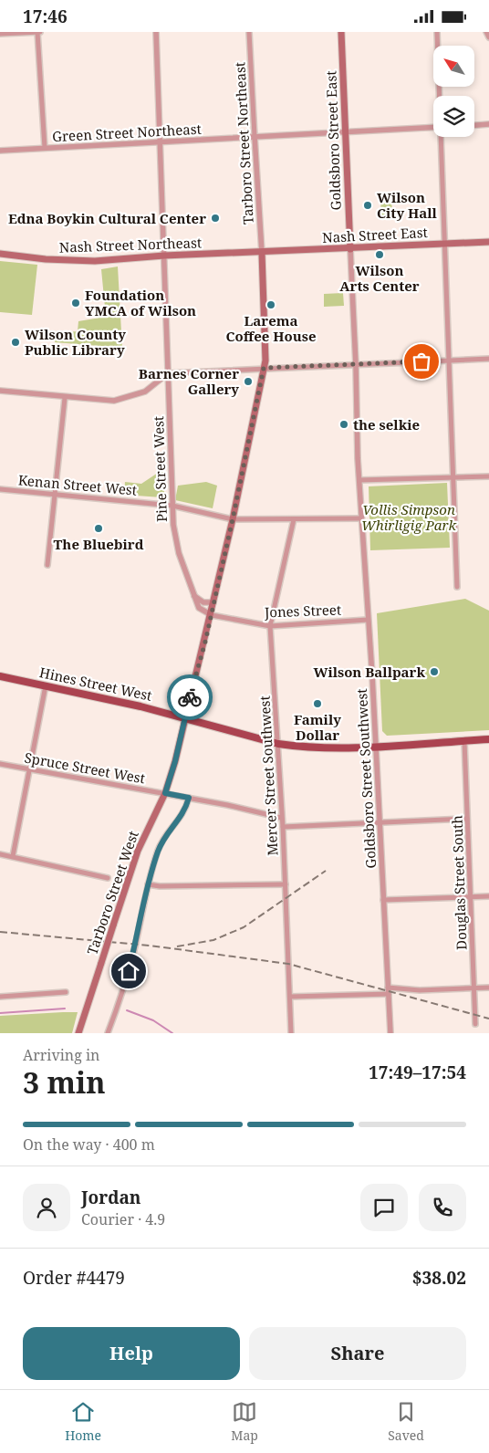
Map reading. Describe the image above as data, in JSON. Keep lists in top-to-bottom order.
{
  "streets": {
    "main road": [
      "Goldsboro Street East",
      "Nash Street East",
      "Nash Street Northeast",
      "Hines Street West",
      "Tarboro Street West"
    ],
    "street": [
      "Green Street Northeast",
      "Tarboro Street Northeast",
      "Pine Street West",
      "Kenan Street West",
      "Jones Street",
      "Spruce Street West",
      "Mercer Street Southwest",
      "Goldsboro Street Southwest",
      "Douglas Street South"
    ]
  },
  "crossings": [
    ["Green Street Northeast", "Goldsboro Street East"],
    ["Green Street Northeast", "Tarboro Street Northeast"],
    ["Green Street Northeast", "Pine Street West"],
    ["Goldsboro Street East", "Nash Street East"],
    ["Goldsboro Street East", "Goldsboro Street Southwest"],
    ["Tarboro Street Northeast", "Nash Street East"],
    ["Tarboro Street Northeast", "Nash Street Northeast"],
    ["Tarboro Street Northeast", "Tarboro Street West"],
    ["Nash Street East", "Nash Street Northeast"],
    ["Nash Street East", "Goldsboro Street Southwest"],
    ["Nash Street East", "Tarboro Street West"],
    ["Nash Street Northeast", "Pine Street West"],
    ["Nash Street Northeast", "Tarboro Street West"],
    ["Pine Street West", "Kenan Street West"],
    ["Pine Street West", "Jones Street"],
    ["Pine Street West", "Tarboro Street West"],
    ["Kenan Street West", "Mercer Street Southwest"],
    ["Kenan Street West", "Goldsboro Street Southwest"],
    ["Kenan Street West", "Tarboro Street West"],
    ["Jones Street", "Mercer Street Southwest"],
    ["Jones Street", "Goldsboro Street Southwest"],
    ["Jones Street", "Tarboro Street West"],
    ["Hines Street West", "Mercer Street Southwest"],
    ["Hines Street West", "Goldsboro Street Southwest"],
    ["Hines Street West", "Douglas Street South"],
    ["Hines Street West", "Tarboro Street West"],
    ["Spruce Street West", "Mercer Street Southwest"],
    ["Spruce Street West", "Tarboro Street West"]
  ],
  "parks": ["Vollis Simpson Whirligig Park"],
  "places": [
    "Wilson City Hall",
    "Edna Boykin Cultural Center",
    "Wilson Arts Center",
    "Foundation YMCA of Wilson",
    "Larema Coffee House",
    "Wilson County Public Library",
    "Barnes Corner Gallery",
    "the selkie",
    "The Bluebird",
    "Wilson Ballpark",
    "Family Dollar"
  ],
  "north": "top left",
  "page": {
    "status": "17:46",
    "heading": ["3 min", "Arriving in", "17:49–17:54"],
    "panel": [
      "Jordan",
      "Courier · 4.9",
      "Order #4479",
      "$38.02"
    ],
    "bar": "On the way · 400 m",
    "buttons": ["Help", "Share"],
    "tabs": ["Home", "Map", "Saved"]
  }
}
